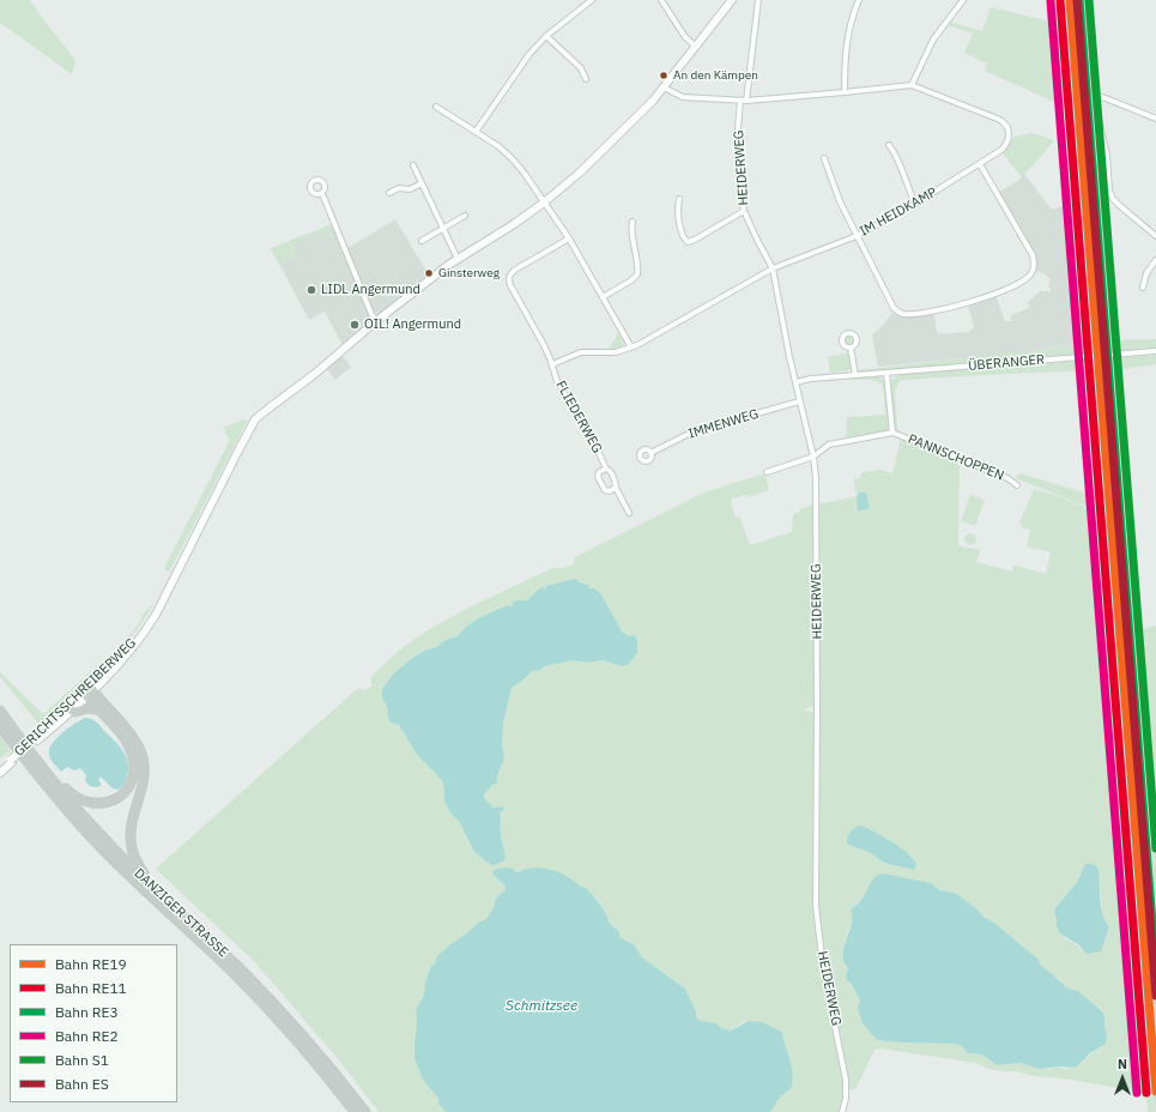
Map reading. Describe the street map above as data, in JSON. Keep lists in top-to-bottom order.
{
  "streets": {
    "highway": ["DANZIGER STRASSE"],
    "main road": ["GERICHTSSCHREIBERWEG"],
    "street": [
      "HEIDERWEG",
      "IM HEIDKAMP",
      "ÜBERANGER",
      "FLIEDERWEG",
      "IMMENWEG",
      "PANNSCHOPPEN"
    ]
  },
  "crossings": [
    ["HEIDERWEG", "IM HEIDKAMP"],
    ["HEIDERWEG", "ÜBERANGER"],
    ["HEIDERWEG", "IMMENWEG"],
    ["HEIDERWEG", "PANNSCHOPPEN"],
    ["ÜBERANGER", "PANNSCHOPPEN"]
  ],
  "water": ["Schmitzsee"],
  "places": [
    "An den Kämpen",
    "Ginsterweg",
    "LIDL Angermund",
    "OIL! Angermund"
  ],
  "lines": [
    "rail line RE19",
    "rail line RE3",
    "rail line S1",
    "rail line ES",
    "rail line RE11",
    "rail line RE2"
  ],
  "legend": [
    "Bahn RE19",
    "Bahn RE11",
    "Bahn RE3",
    "Bahn RE2",
    "Bahn S1",
    "Bahn ES"
  ],
  "north": "top"
}
